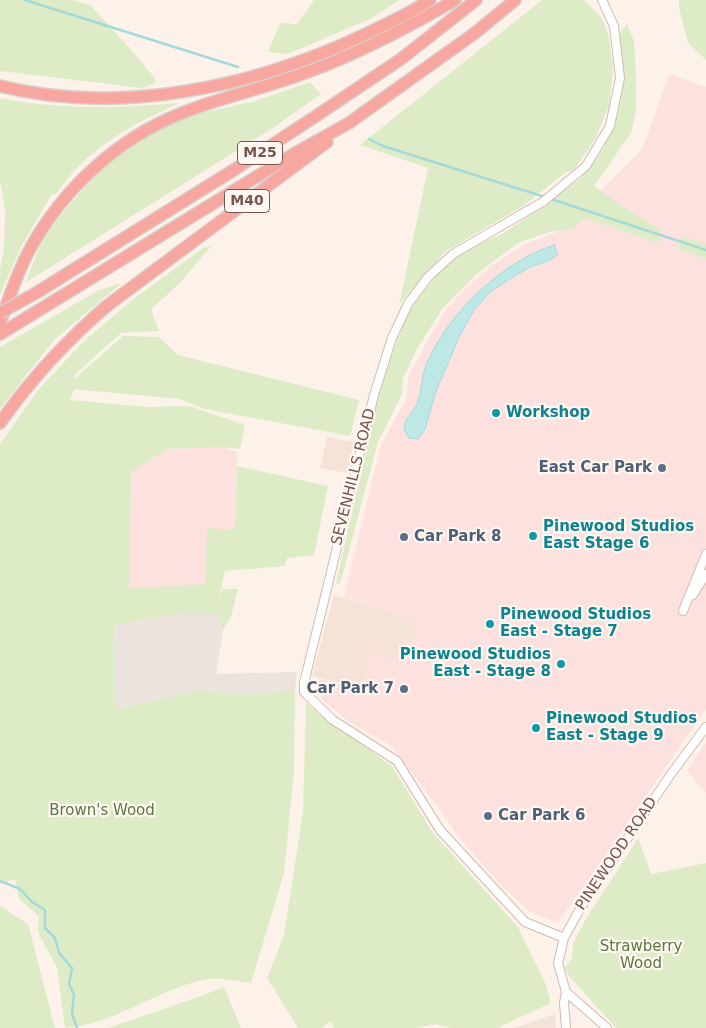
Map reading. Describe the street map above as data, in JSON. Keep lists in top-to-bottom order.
{
  "streets": {
    "highway": ["M25", "M40"],
    "street": ["SEVENHILLS ROAD", "PINEWOOD ROAD"]
  },
  "crossings": [
    ["M25", "M40"],
    ["SEVENHILLS ROAD", "PINEWOOD ROAD"]
  ],
  "parks": ["Brown's Wood", "Strawberry Wood"],
  "places": [
    "Workshop",
    "East Car Park",
    "Pinewood Studios East Stage 6",
    "Car Park 8",
    "Pinewood Studios East - Stage 7",
    "Pinewood Studios East - Stage 8",
    "Car Park 7",
    "Pinewood Studios East - Stage 9",
    "Car Park 6"
  ]
}
